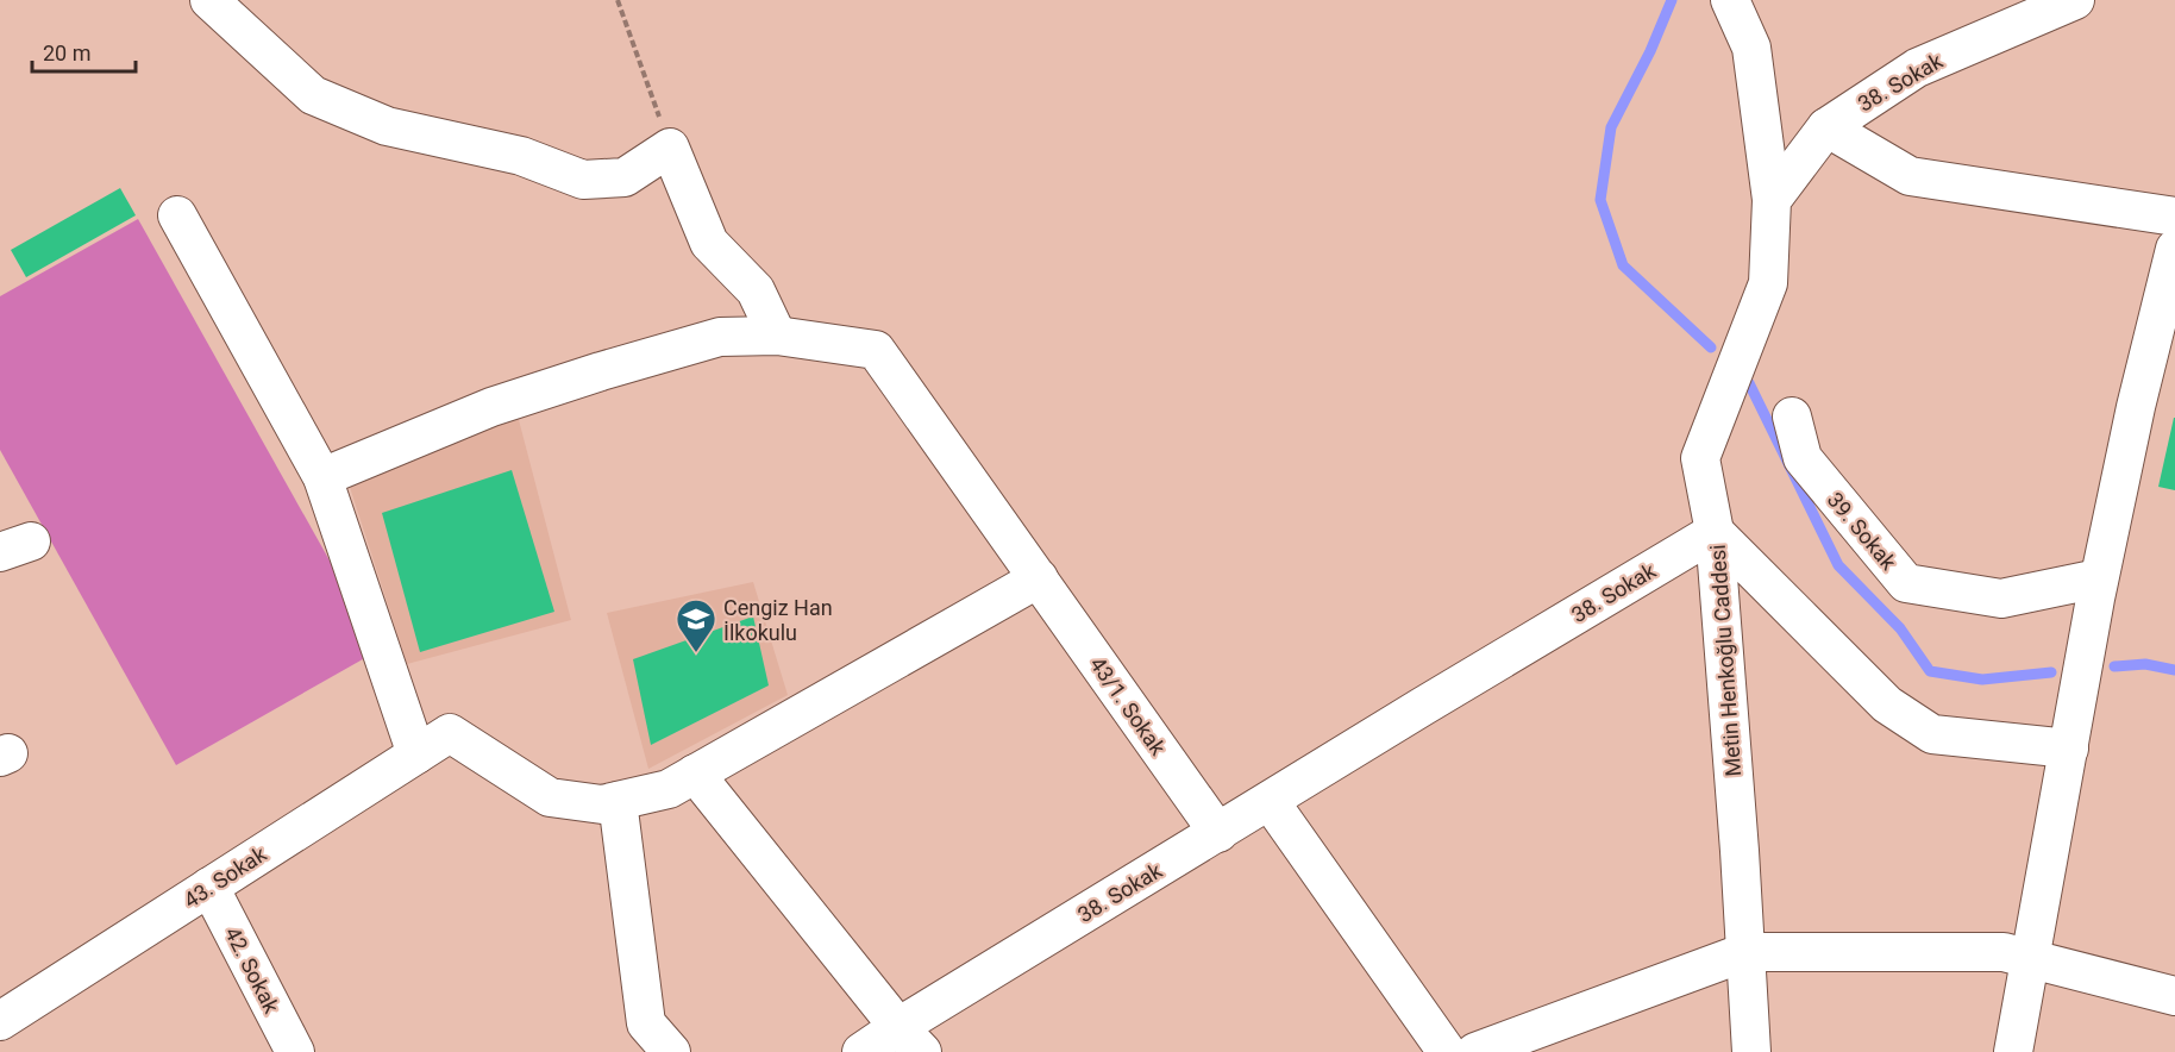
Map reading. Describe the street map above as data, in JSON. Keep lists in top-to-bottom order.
{
  "streets": {
    "street": [
      "38. Sokak",
      "39. Sokak",
      "Metin Henkoğlu Caddesi",
      "43/1. Sokak",
      "43. Sokak",
      "42. Sokak"
    ]
  },
  "crossings": [
    ["38. Sokak", "Metin Henkoğlu Caddesi"],
    ["38. Sokak", "43/1. Sokak"],
    ["43. Sokak", "42. Sokak"]
  ],
  "places": {
    "school or university": ["Cengiz Han İlkokulu"]
  },
  "scale_bar": "20 m"
}
